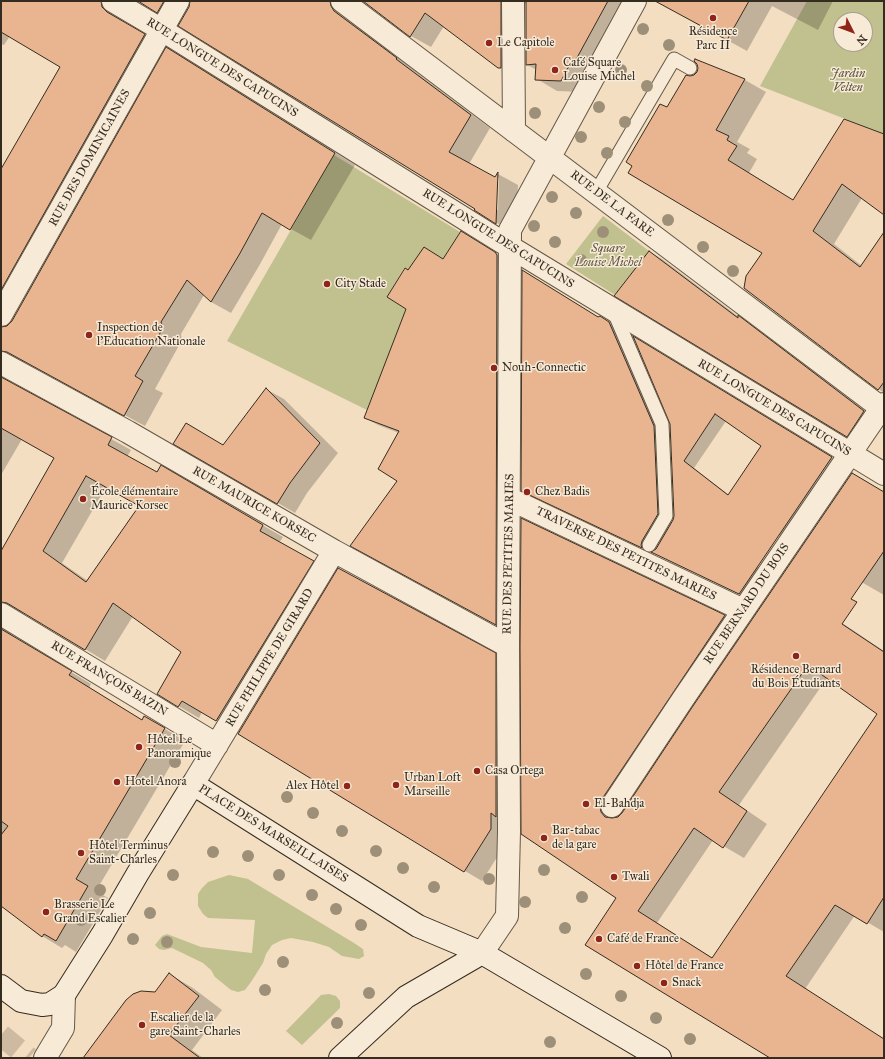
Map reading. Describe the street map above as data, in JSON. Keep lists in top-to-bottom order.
{
  "streets": {
    "street": [
      "RUE LONGUE DES CAPUCINS",
      "RUE DES DOMINICAINES",
      "RUE DE LA FARE",
      "RUE MAURICE KORSEC",
      "RUE DES PETITES MARIES",
      "TRAVERSE DES PETITES MARIES",
      "RUE BERNARD DU BOIS",
      "RUE PHILIPPE DE GIRARD",
      "RUE FRANÇOIS BAZIN",
      "PLACE DES MARSEILLAISES"
    ]
  },
  "crossings": [
    ["RUE LONGUE DES CAPUCINS", "RUE DES DOMINICAINES"],
    ["RUE LONGUE DES CAPUCINS", "RUE DES PETITES MARIES"],
    ["RUE LONGUE DES CAPUCINS", "RUE BERNARD DU BOIS"],
    ["RUE DE LA FARE", "RUE DES PETITES MARIES"],
    ["RUE DE LA FARE", "RUE BERNARD DU BOIS"],
    ["RUE MAURICE KORSEC", "RUE DES PETITES MARIES"],
    ["RUE MAURICE KORSEC", "RUE PHILIPPE DE GIRARD"],
    ["RUE DES PETITES MARIES", "TRAVERSE DES PETITES MARIES"],
    ["RUE DES PETITES MARIES", "PLACE DES MARSEILLAISES"],
    ["TRAVERSE DES PETITES MARIES", "RUE BERNARD DU BOIS"],
    ["RUE PHILIPPE DE GIRARD", "RUE FRANÇOIS BAZIN"],
    ["RUE PHILIPPE DE GIRARD", "PLACE DES MARSEILLAISES"]
  ],
  "parks": ["Jardin Velten", "Square Louise Michel"],
  "places": [
    "Résidence Parc II",
    "Le Capitole",
    "Café Square Louise Michel",
    "City Stade",
    "Inspection de l'Education Nationale",
    "Nouh-Connectic",
    "Chez Badis",
    "École élémentaire Maurice Korsec",
    "Résidence Bernard du Bois Étudiants",
    "Hôtel Le Panoramique",
    "Casa Ortega",
    "Hotel Anora",
    "Urban Loft Marseille",
    "Alex Hôtel",
    "El-Bahdja",
    "Bar-tabac de la gare",
    "Hôtel Terminus Saint-Charles",
    "Twali",
    "Brasserie Le Grand Escalier",
    "Café de France",
    "Hôtel de France",
    "Snack",
    "Escalier de la gare Saint-Charles"
  ],
  "north": "bottom right"
}
